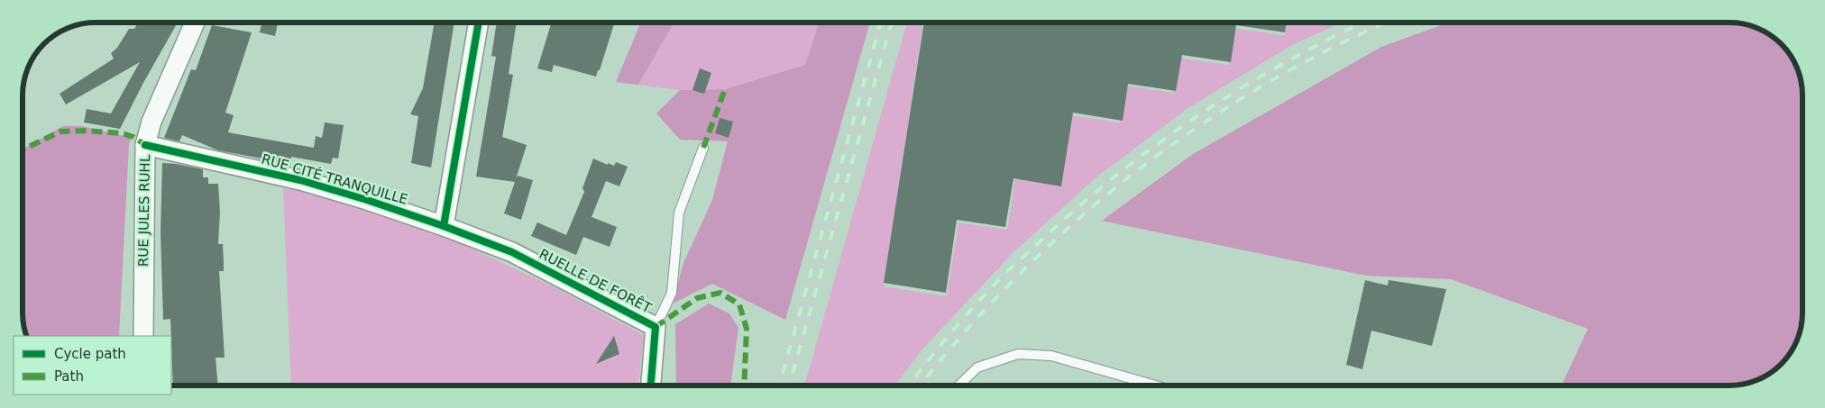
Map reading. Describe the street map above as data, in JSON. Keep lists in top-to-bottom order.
{
  "streets": {
    "street": ["RUE CITÉ TRANQUILLE", "RUE JULES RUHL", "RUELLE DE FORÊT"]
  },
  "crossings": [
    ["RUE CITÉ TRANQUILLE", "RUE JULES RUHL"],
    ["RUE CITÉ TRANQUILLE", "RUELLE DE FORÊT"]
  ],
  "legend": ["Cycle path", "Path"]
}
